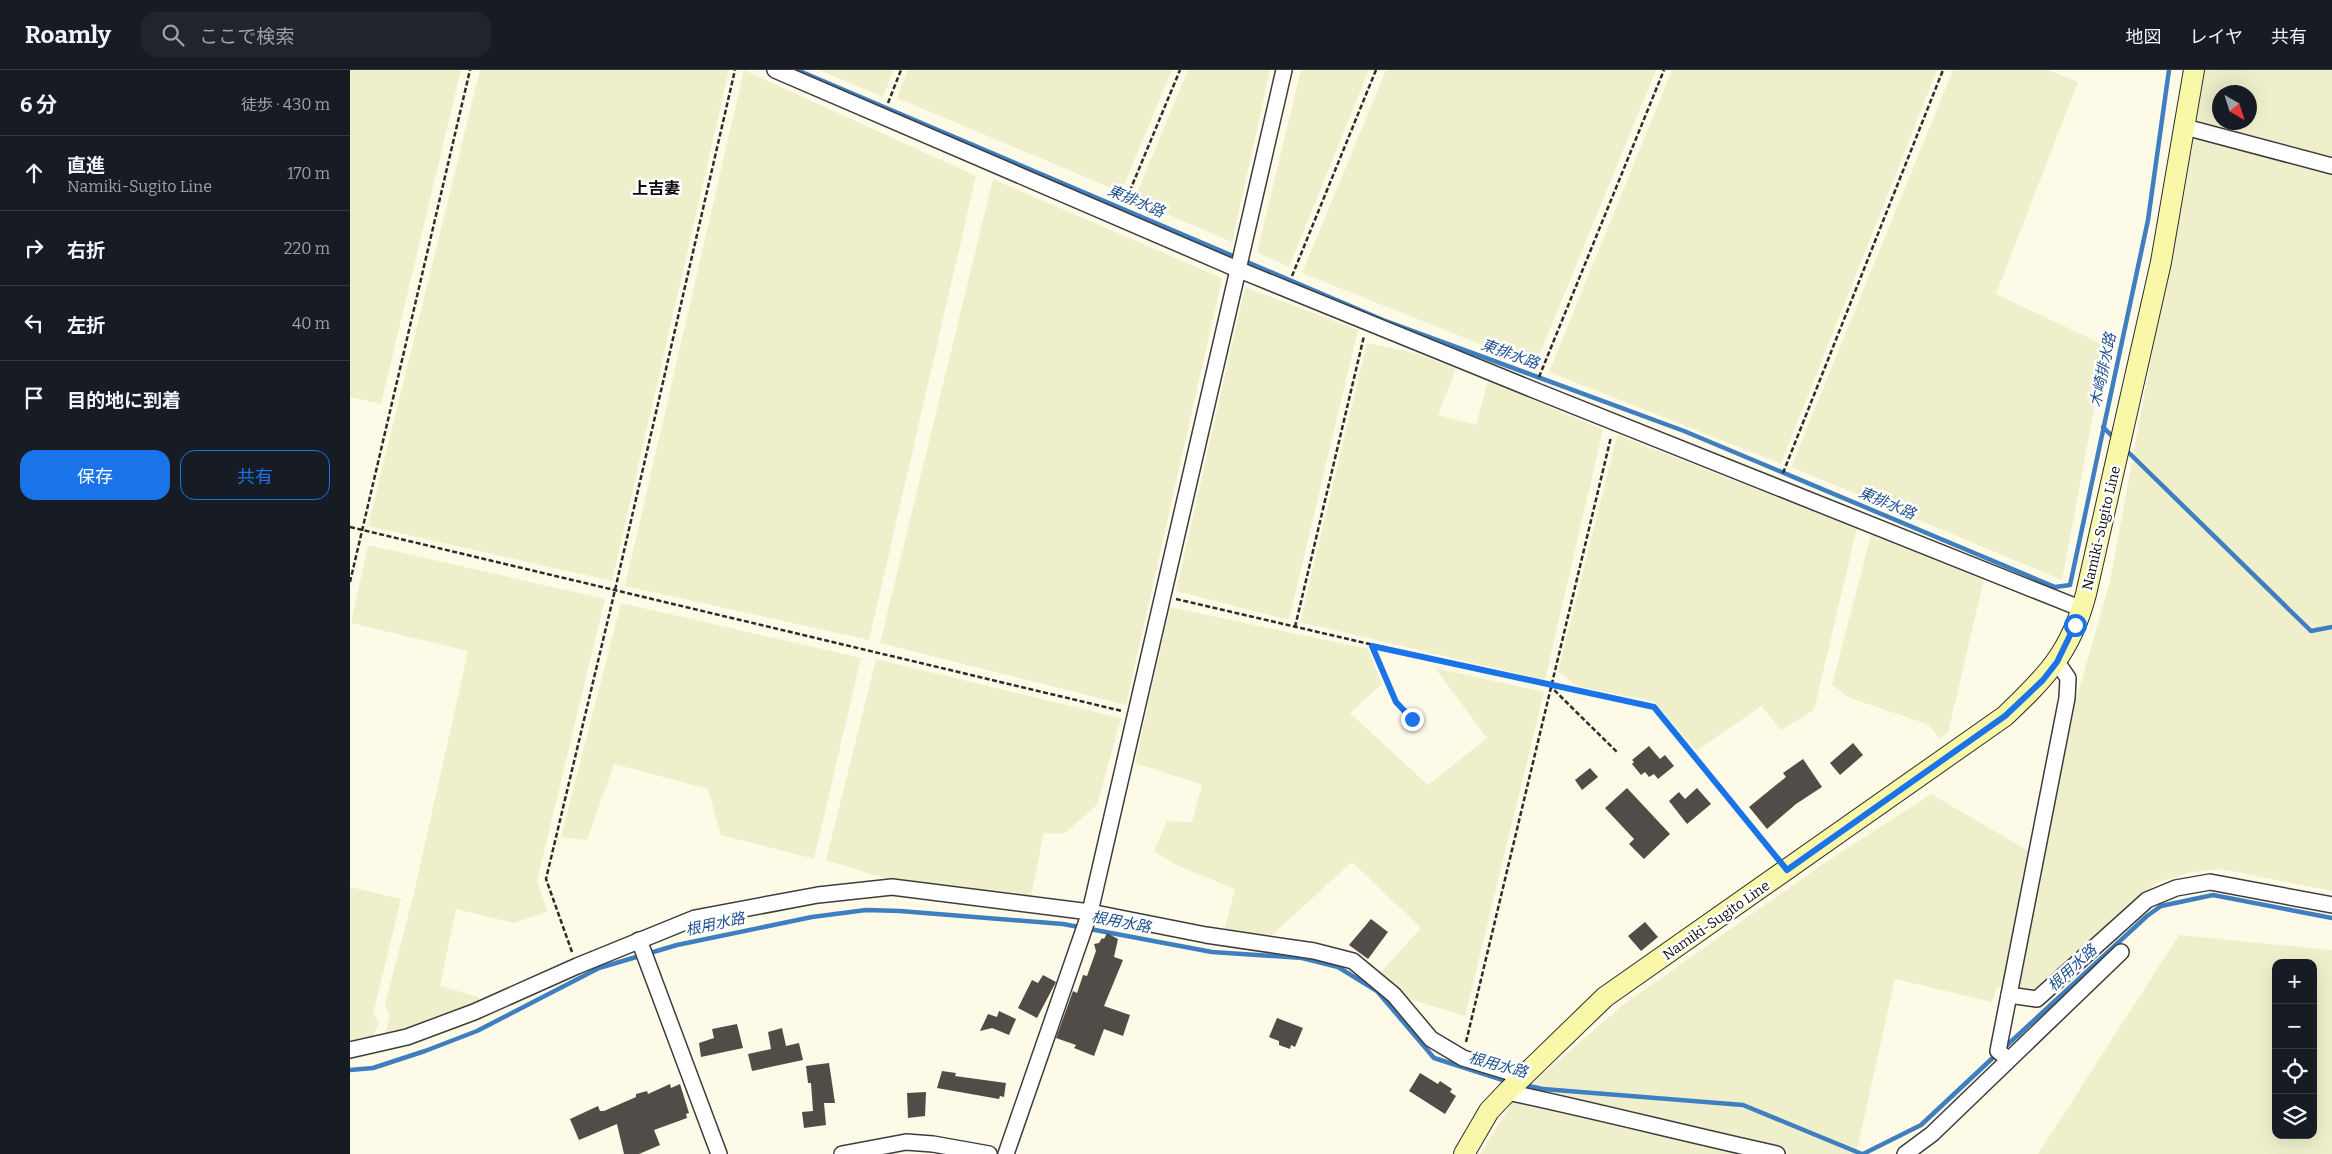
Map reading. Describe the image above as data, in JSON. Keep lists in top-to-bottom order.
{
  "streets": {
    "main road": ["Namiki-Sugito Line"]
  },
  "districts": ["上吉妻"],
  "water": ["東排水路", "木崎排水路", "根用水路"],
  "north": "bottom right",
  "page": {
    "header": "Roamly",
    "search": "ここで検索",
    "nav": ["地図", "レイヤ", "共有"],
    "heading": ["6 分", "徒歩 · 430 m"],
    "list": [
      ["直進", "Namiki-Sugito Line", "170 m"],
      ["右折", "220 m"],
      ["左折", "40 m"],
      "目的地に到着"
    ],
    "buttons": ["保存", "共有"],
    "map_buttons": ["+", "−"]
  }
}
